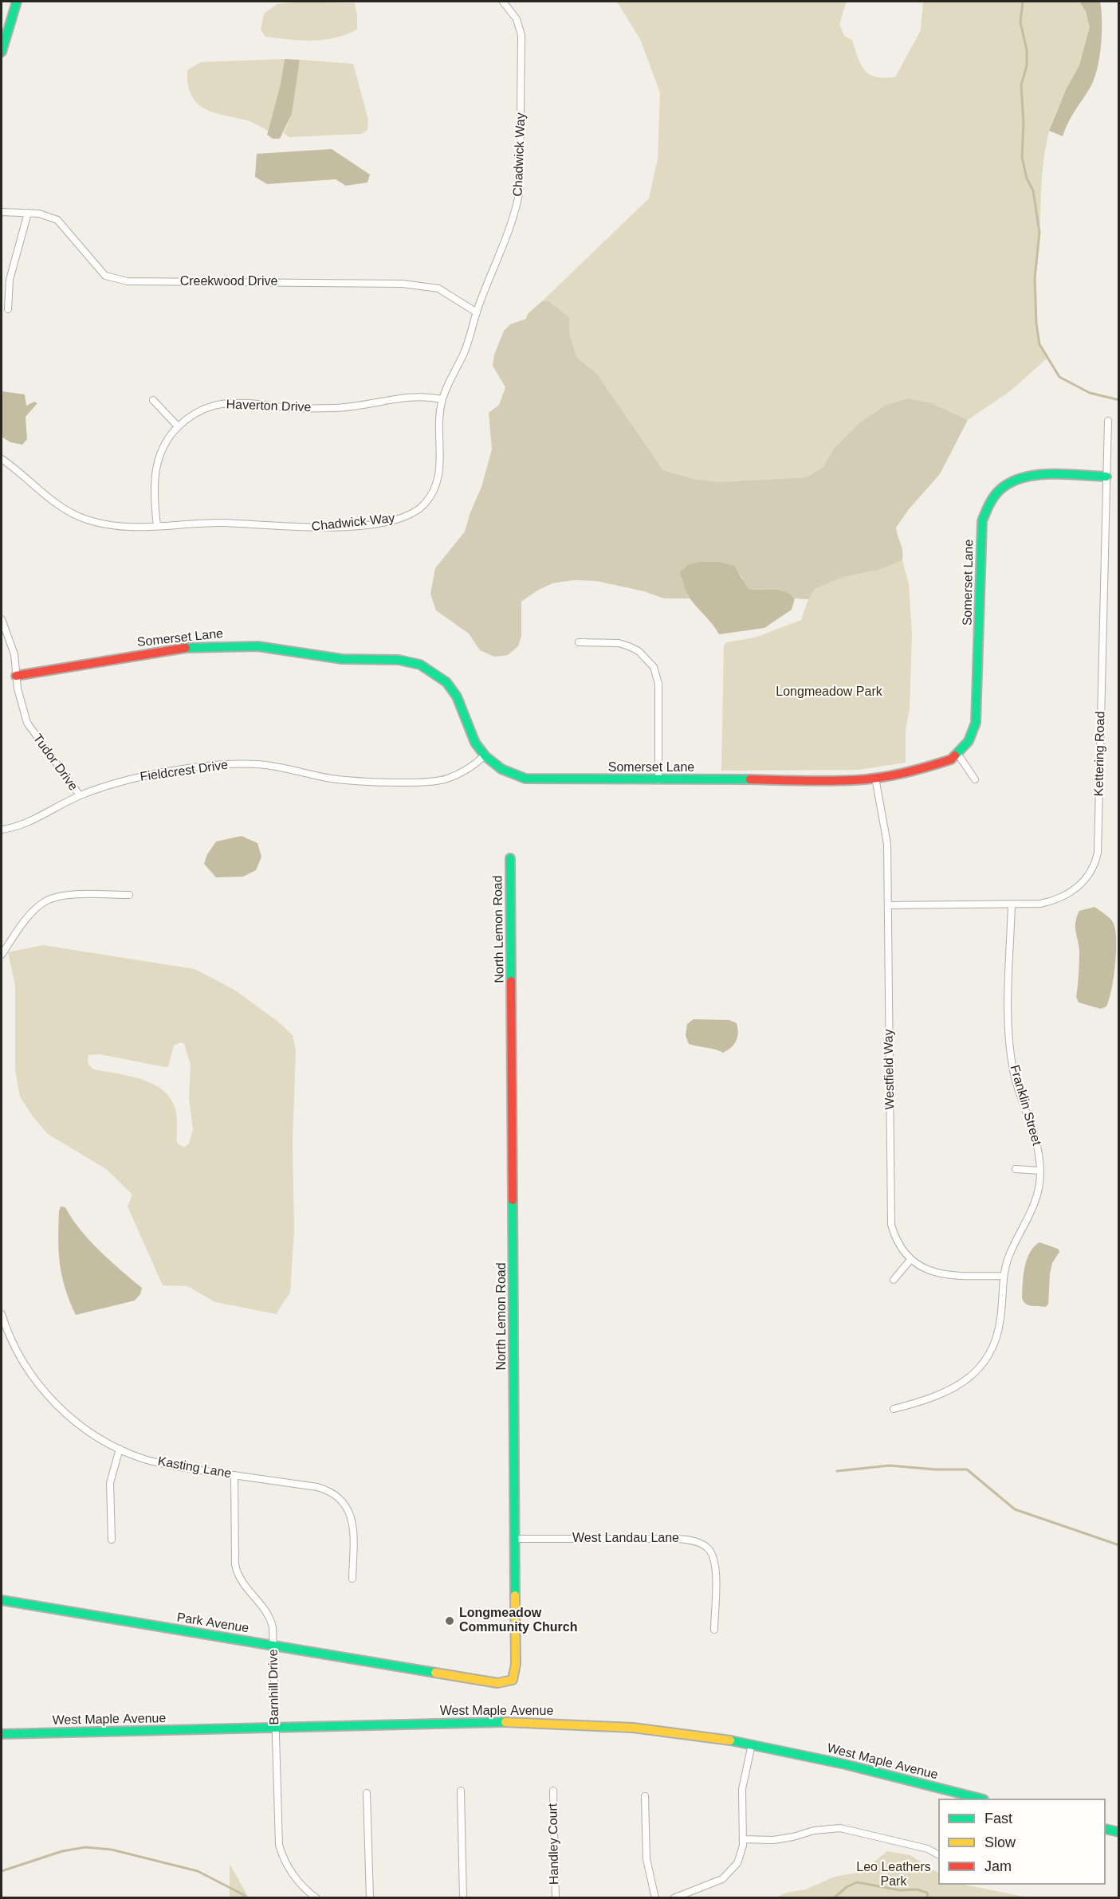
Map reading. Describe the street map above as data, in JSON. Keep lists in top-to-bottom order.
{
  "streets": {
    "street": [
      "Chadwick Way",
      "Creekwood Drive",
      "Haverton Drive",
      "Somerset Lane",
      "Kettering Road",
      "Tudor Drive",
      "Fieldcrest Drive",
      "North Lemon Road",
      "Westfield Way",
      "Franklin Street",
      "Kasting Lane",
      "West Landau Lane",
      "Park Avenue",
      "Barnhill Drive",
      "West Maple Avenue",
      "Handley Court"
    ]
  },
  "crossings": [
    ["Chadwick Way", "Creekwood Drive"],
    ["Chadwick Way", "Haverton Drive"],
    ["Somerset Lane", "Kettering Road"],
    ["Somerset Lane", "Tudor Drive"],
    ["Somerset Lane", "Fieldcrest Drive"],
    ["Somerset Lane", "Westfield Way"],
    ["Kettering Road", "Westfield Way"],
    ["Kettering Road", "Franklin Street"],
    ["Tudor Drive", "Fieldcrest Drive"],
    ["North Lemon Road", "West Landau Lane"],
    ["North Lemon Road", "Park Avenue"],
    ["Westfield Way", "Franklin Street"],
    ["Kasting Lane", "Barnhill Drive"],
    ["Park Avenue", "Barnhill Drive"],
    ["Barnhill Drive", "West Maple Avenue"]
  ],
  "parks": ["Longmeadow Park", "Leo Leathers Park"],
  "places": ["Longmeadow Community Church"],
  "legend": ["Fast", "Slow", "Jam"]
}
